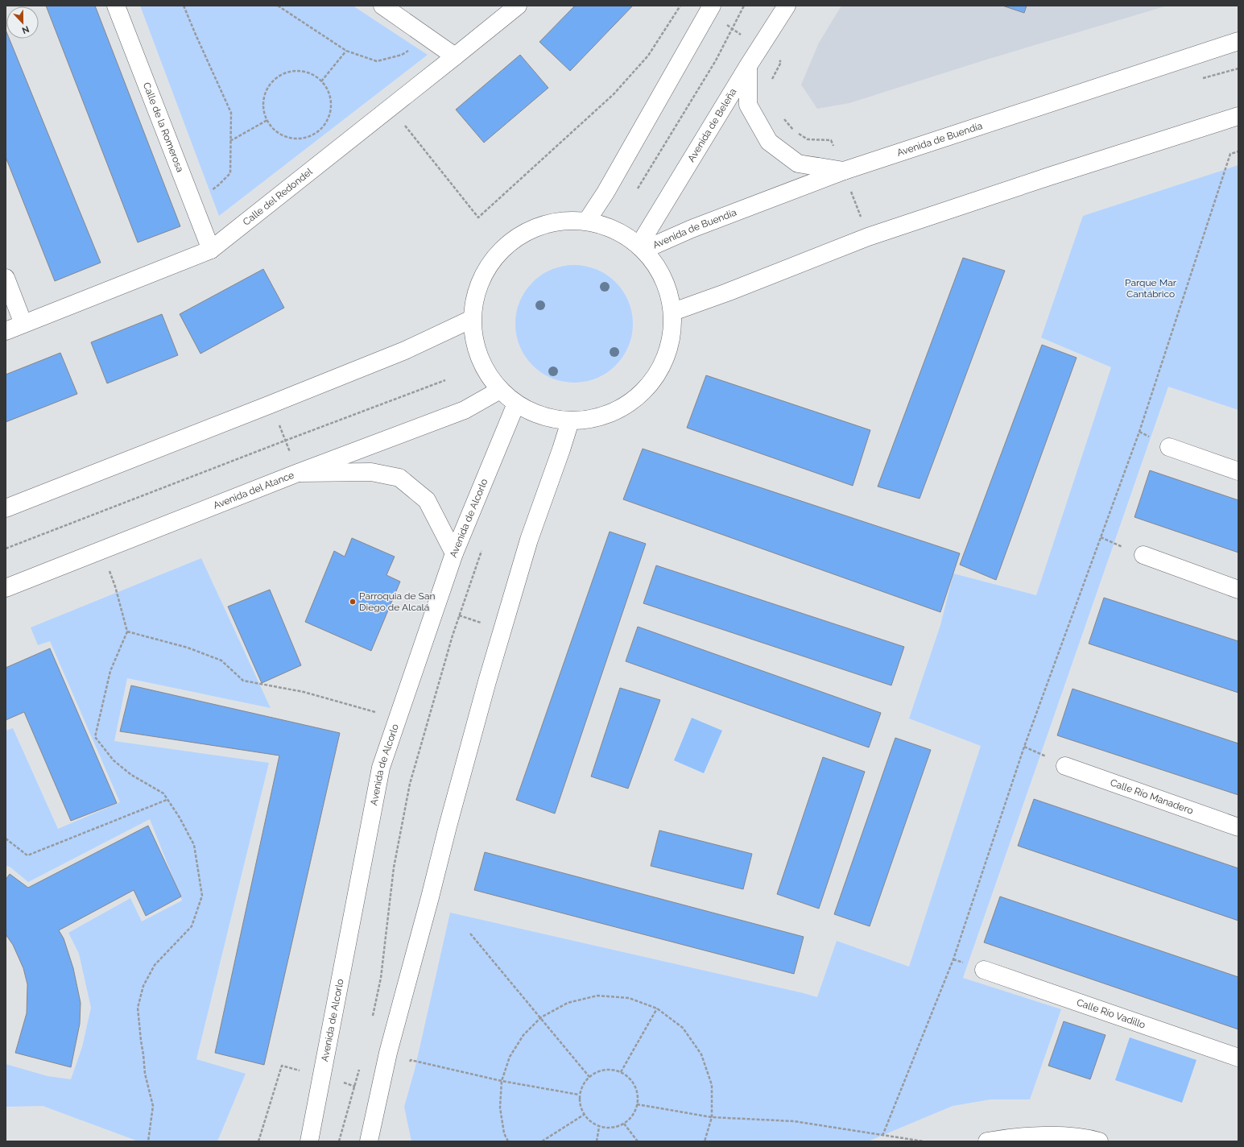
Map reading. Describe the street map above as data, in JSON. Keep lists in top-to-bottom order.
{
  "streets": {
    "street": [
      "Avenida de Beleña",
      "Calle de la Romerosa",
      "Avenida de Buendía",
      "Calle del Redondel",
      "Avenida del Atance",
      "Avenida de Alcorlo",
      "Calle Río Manadero",
      "Calle Río Vadillo"
    ]
  },
  "crossings": [
    ["Avenida de Beleña", "Avenida de Buendía"],
    ["Calle de la Romerosa", "Calle del Redondel"]
  ],
  "parks": ["Parque Mar Cantábrico"],
  "places": ["Parroquia de San Diego de Alcalá"],
  "north": "bottom"
}
